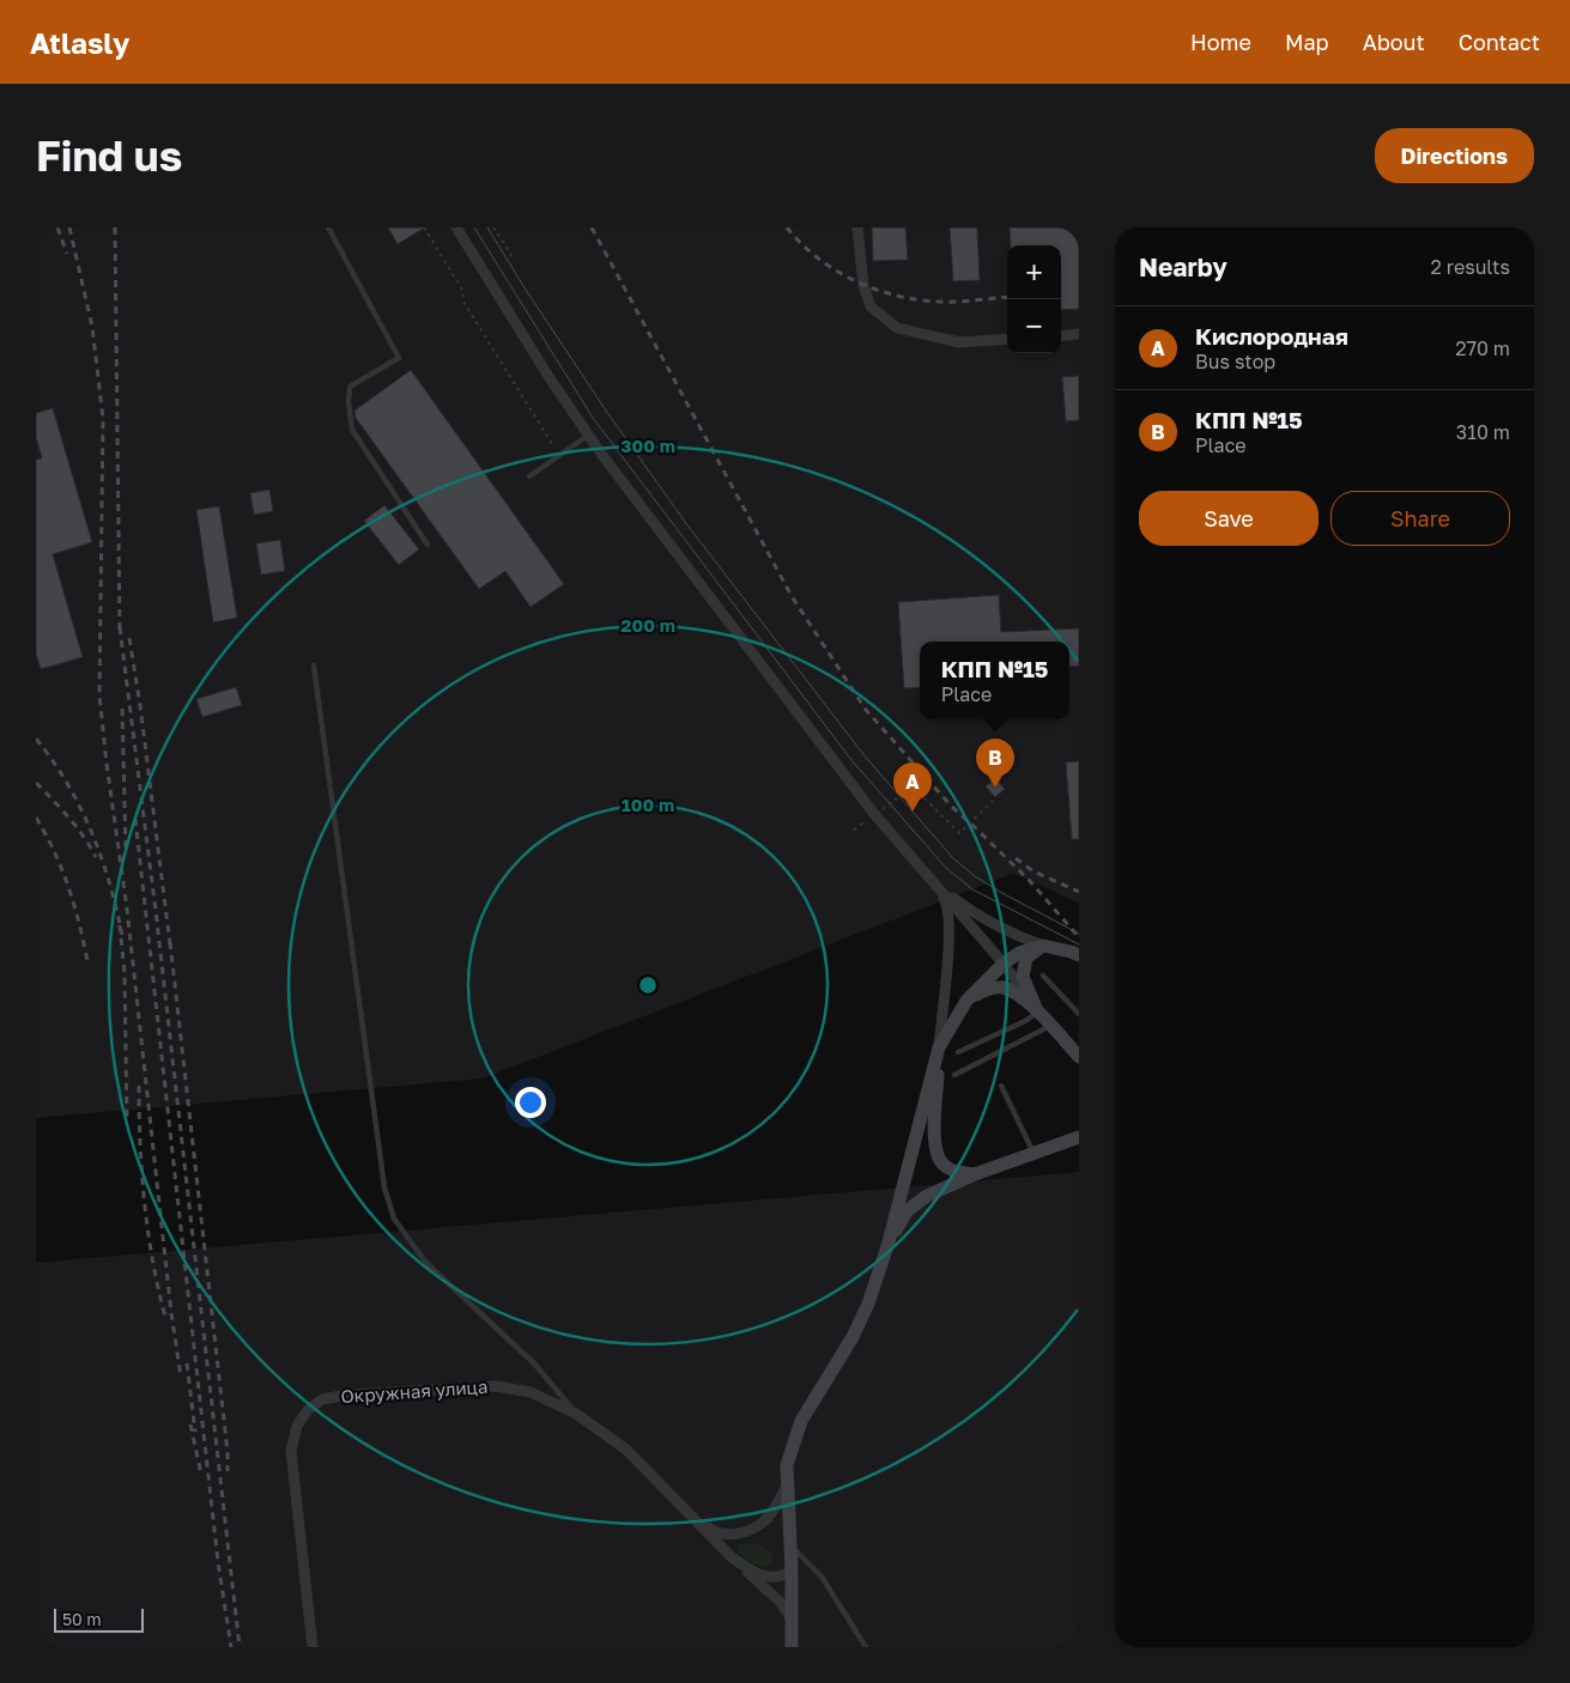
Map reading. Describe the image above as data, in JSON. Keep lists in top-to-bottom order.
{
  "streets": {
    "street": ["Окружная улица"]
  },
  "scale_bar": "50 m",
  "page": {
    "header": "Atlasly",
    "nav": [
      "Home",
      "Map",
      "About",
      "Contact"
    ],
    "buttons": [
      "Directions",
      ["Save", "Share"]
    ],
    "title": "Find us",
    "heading": ["Nearby", "2 results"],
    "map_buttons": ["+", "−"],
    "list": [
      {
        "mark": "A",
        "name": "Кислородная",
        "note": "Bus stop",
        "value": "270 m"
      },
      {
        "mark": "B",
        "name": "КПП №15",
        "note": "Place",
        "value": "310 m"
      }
    ],
    "popup": ["КПП №15", "Place"],
    "pins": ["B", "A"],
    "scale": "50 m"
  },
  "rings": ["300 m", "200 m", "100 m"]
}
